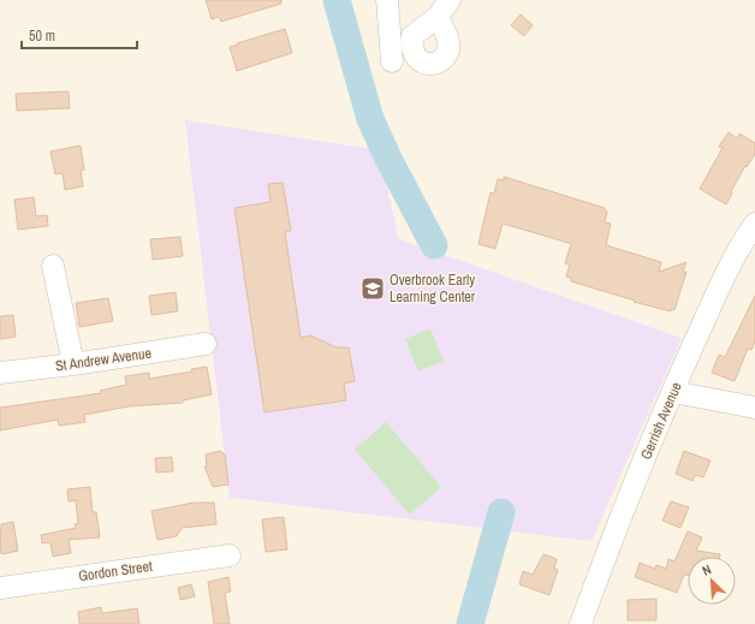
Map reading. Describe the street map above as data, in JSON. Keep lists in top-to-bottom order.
{
  "streets": {
    "street": ["St Andrew Avenue", "Gerrish Avenue", "Gordon Street"]
  },
  "places": {
    "school or university": ["Overbrook Early Learning Center"]
  },
  "scale_bar": "50 m",
  "north": "top left"
}
